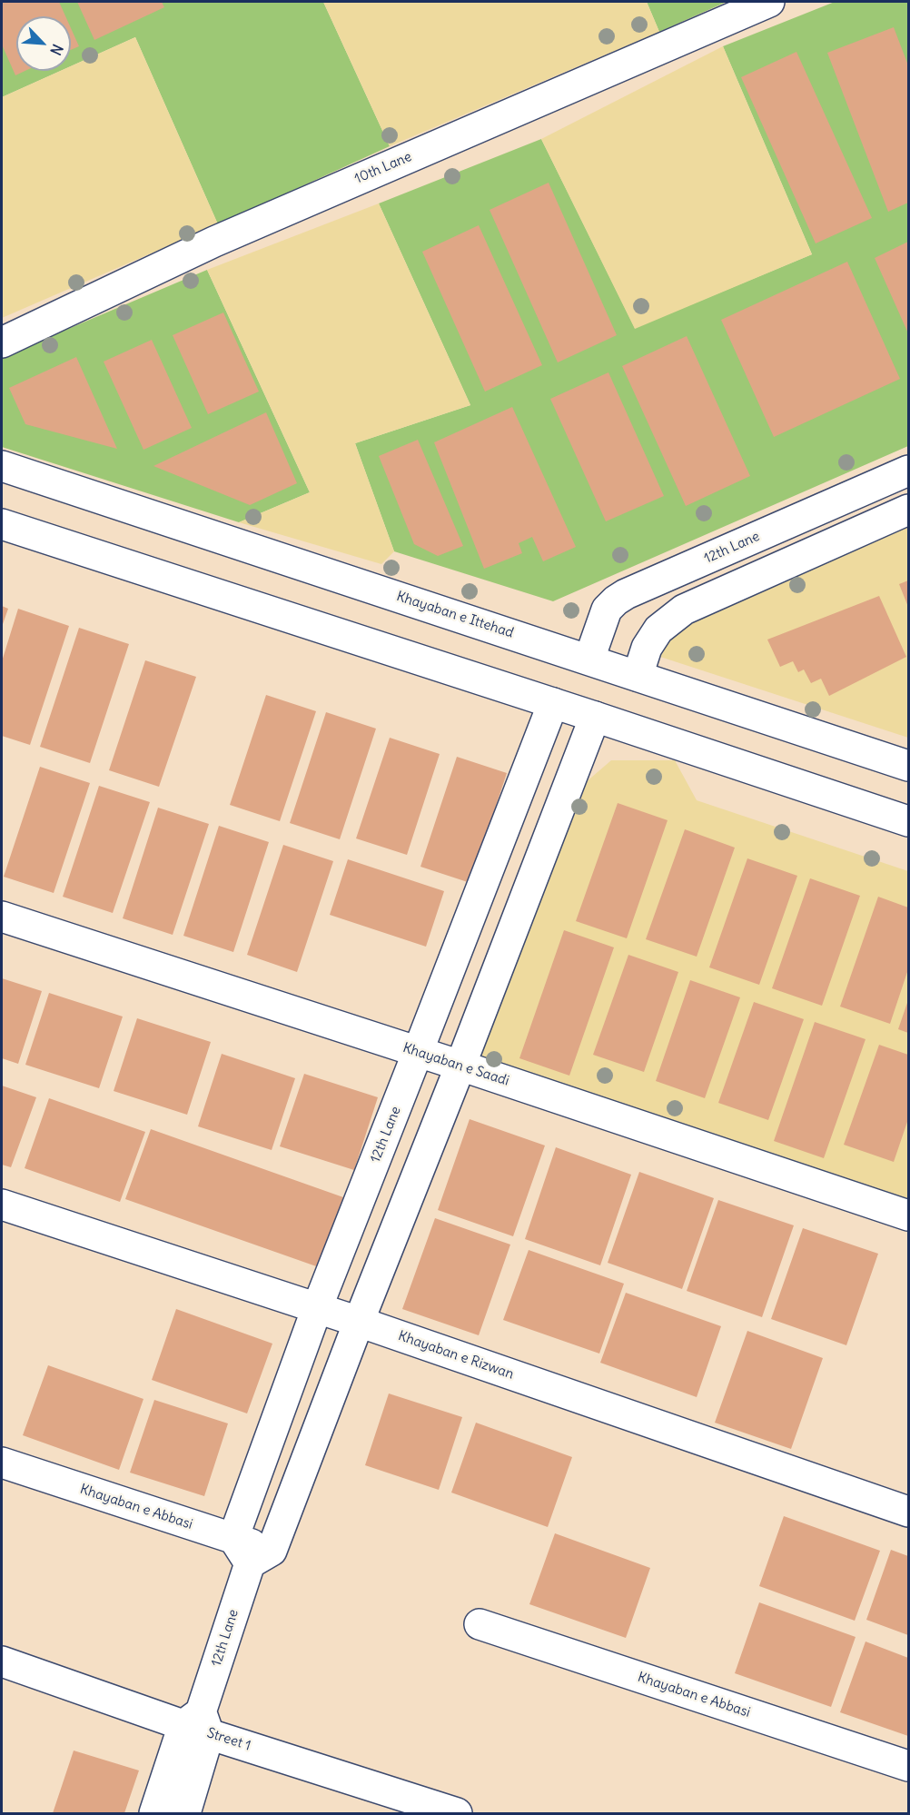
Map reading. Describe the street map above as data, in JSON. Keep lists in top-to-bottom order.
{
  "streets": {
    "street": [
      "10th Lane",
      "12th Lane",
      "Khayaban e Ittehad",
      "Khayaban e Saadi",
      "Khayaban e Rizwan",
      "Khayaban e Abbasi",
      "Street 1"
    ]
  },
  "crossings": [
    ["12th Lane", "Khayaban e Ittehad"],
    ["12th Lane", "Khayaban e Saadi"],
    ["12th Lane", "Khayaban e Rizwan"],
    ["12th Lane", "Khayaban e Abbasi"],
    ["12th Lane", "Street 1"]
  ],
  "north": "bottom right"
}
